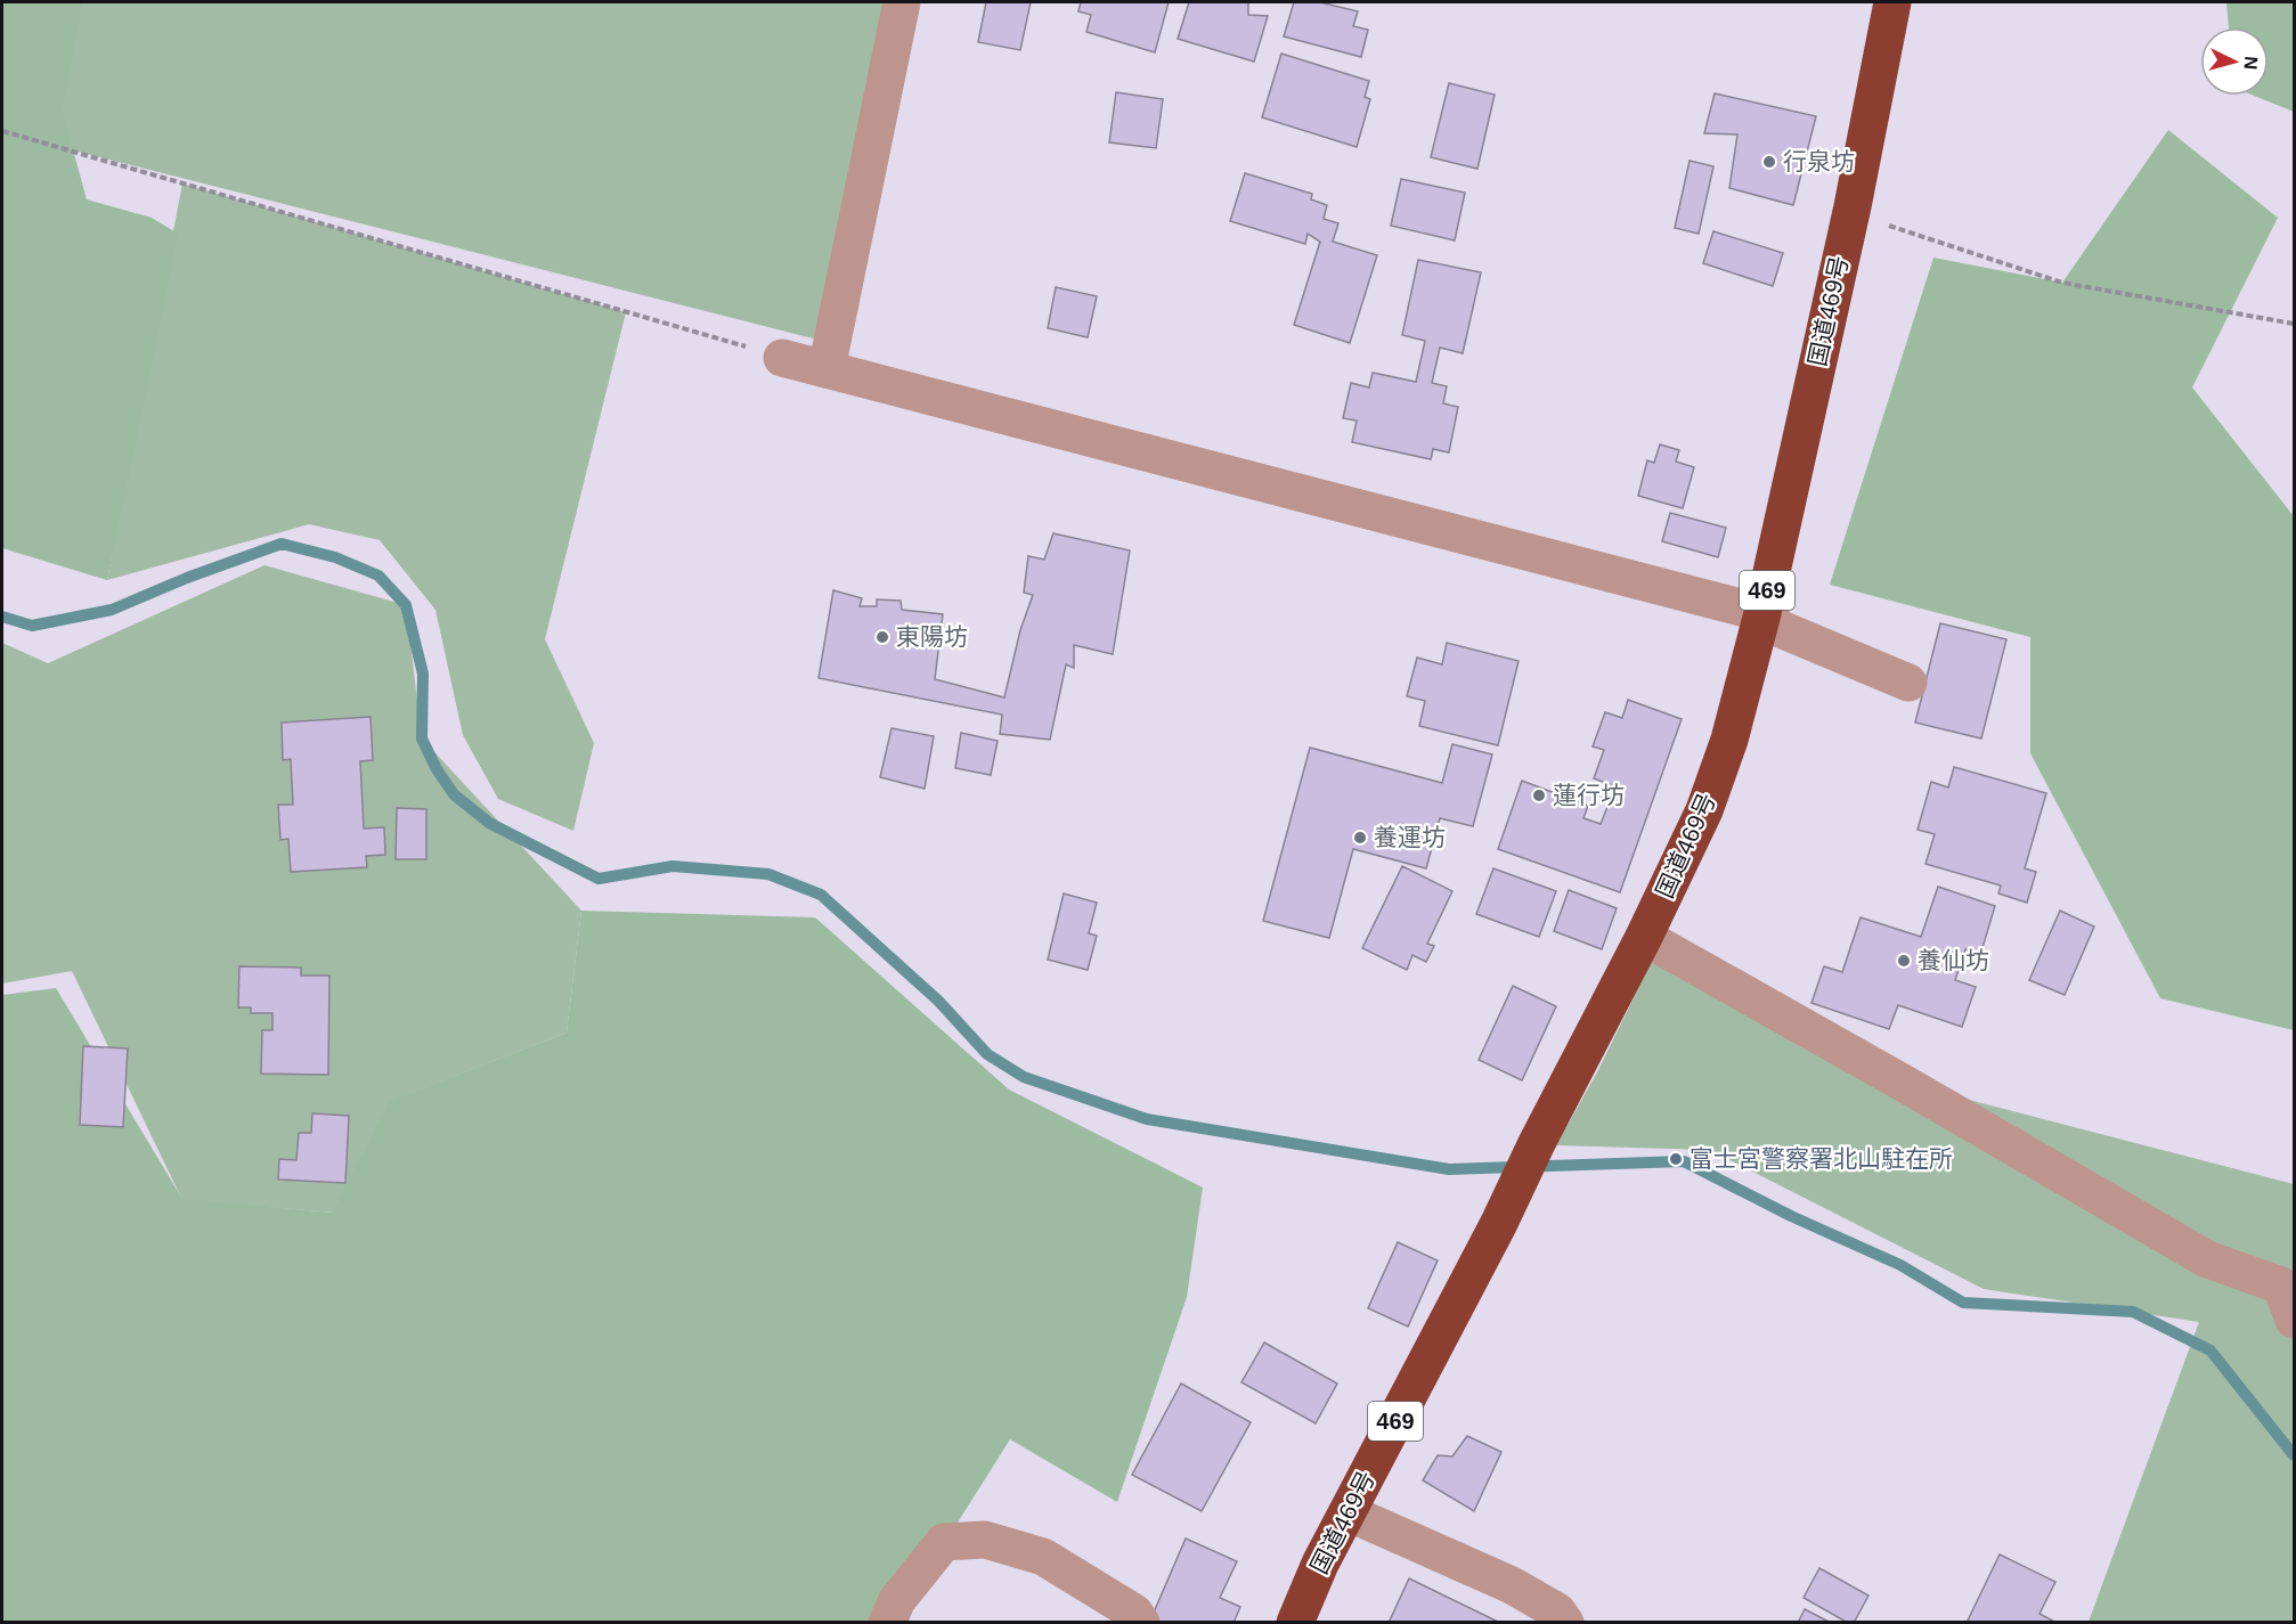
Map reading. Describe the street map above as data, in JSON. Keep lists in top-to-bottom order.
{
  "streets": {
    "highway": ["国道469号", "469"]
  },
  "places": [
    "行泉坊",
    "東陽坊",
    "蓮行坊",
    "養運坊",
    "養仙坊",
    "富士宮警察署北山駐在所"
  ],
  "north": "right"
}
